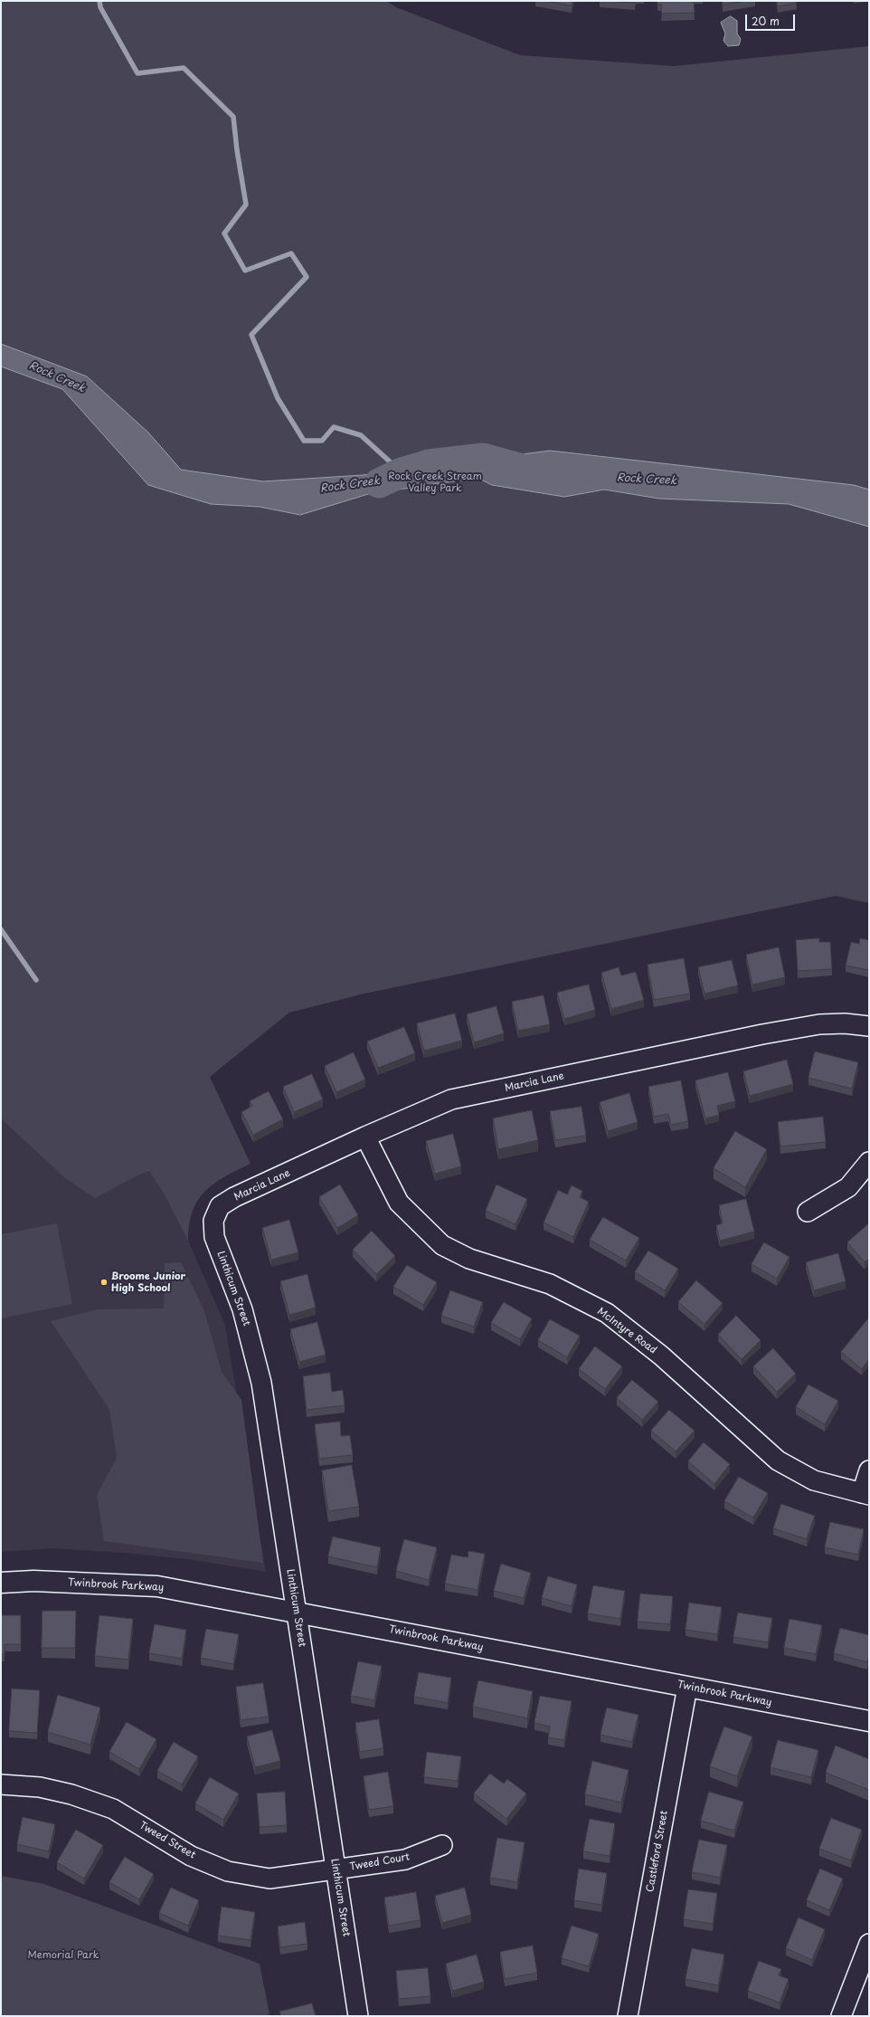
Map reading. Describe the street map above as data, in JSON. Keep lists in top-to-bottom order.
{
  "streets": {
    "street": [
      "Marcia Lane",
      "Linthicum Street",
      "McIntyre Road",
      "Twinbrook Parkway",
      "Tweed Street",
      "Castleford Street",
      "Tweed Court"
    ]
  },
  "crossings": [
    ["Marcia Lane", "Linthicum Street"],
    ["Marcia Lane", "McIntyre Road"],
    ["Linthicum Street", "Twinbrook Parkway"],
    ["Linthicum Street", "Tweed Street"],
    ["Linthicum Street", "Tweed Court"],
    ["Twinbrook Parkway", "Castleford Street"],
    ["Tweed Street", "Tweed Court"]
  ],
  "water": ["Rock Creek"],
  "parks": ["Rock Creek Stream Valley Park", "Memorial Park"],
  "places": ["Broome Junior High School"],
  "scale_bar": "20 m"
}
